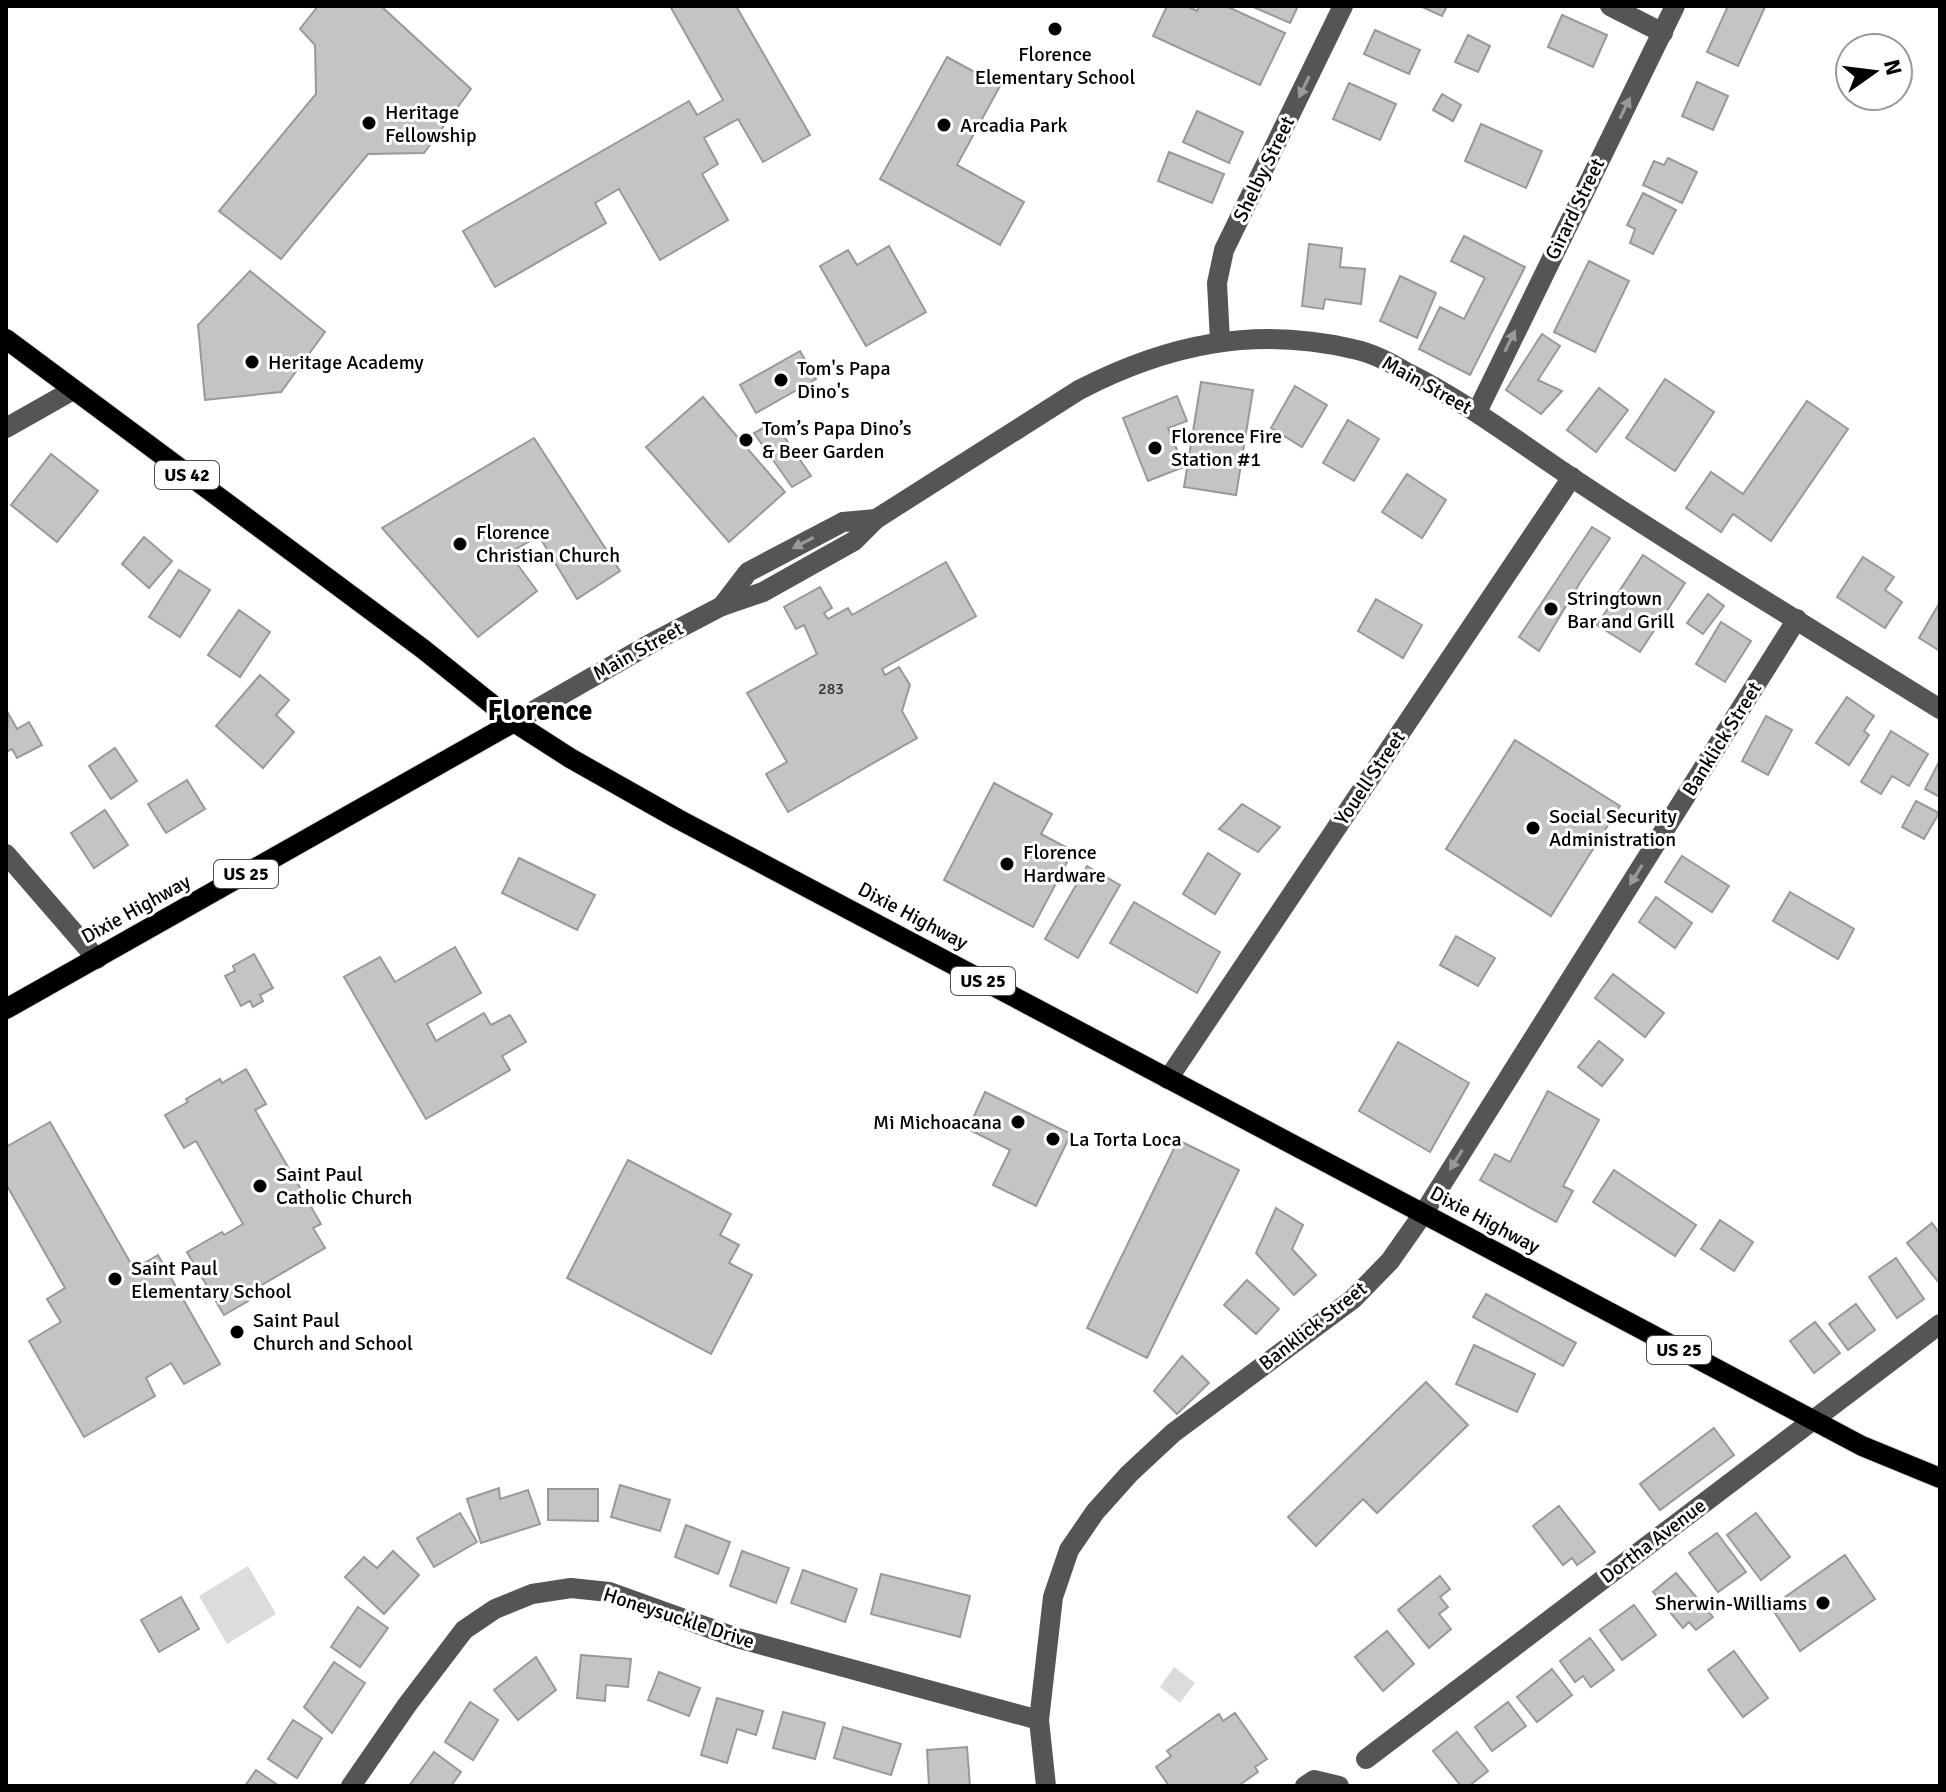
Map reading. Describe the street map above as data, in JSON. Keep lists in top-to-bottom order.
{
  "streets": {
    "main road": ["US 42", "US 25", "Dixie Highway"],
    "street": [
      "Shelby Street",
      "Girard Street",
      "Main Street",
      "Banklick Street",
      "Youell Street",
      "Dortha Avenue",
      "Honeysuckle Drive"
    ]
  },
  "crossings": [
    ["Shelby Street", "Main Street"],
    ["Girard Street", "Main Street"],
    ["Main Street", "US 42"],
    ["Main Street", "Banklick Street"],
    ["Main Street", "Youell Street"],
    ["Main Street", "Dixie Highway"],
    ["US 42", "Dixie Highway"],
    ["Banklick Street", "Dixie Highway"],
    ["Banklick Street", "Honeysuckle Drive"],
    ["Youell Street", "Dixie Highway"],
    ["Dixie Highway", "Dortha Avenue"]
  ],
  "one_way": ["Shelby Street", "Girard Street", "Banklick Street"],
  "districts": ["Florence"],
  "places": [
    "Florence Elementary School",
    "Heritage Fellowship",
    "Arcadia Park",
    "Heritage Academy",
    "Tom's Papa Dino's",
    "Tom’s Papa Dino’s & Beer Garden",
    "Florence Fire Station #1",
    "Florence Christian Church",
    "Stringtown Bar and Grill",
    "Social Security Administration",
    "Florence Hardware",
    "Mi Michoacana",
    "La Torta Loca",
    "Saint Paul Catholic Church",
    "Saint Paul Elementary School",
    "Saint Paul Church and School",
    "Sherwin-Williams"
  ],
  "house_numbers": ["283"],
  "north": "right"
}
